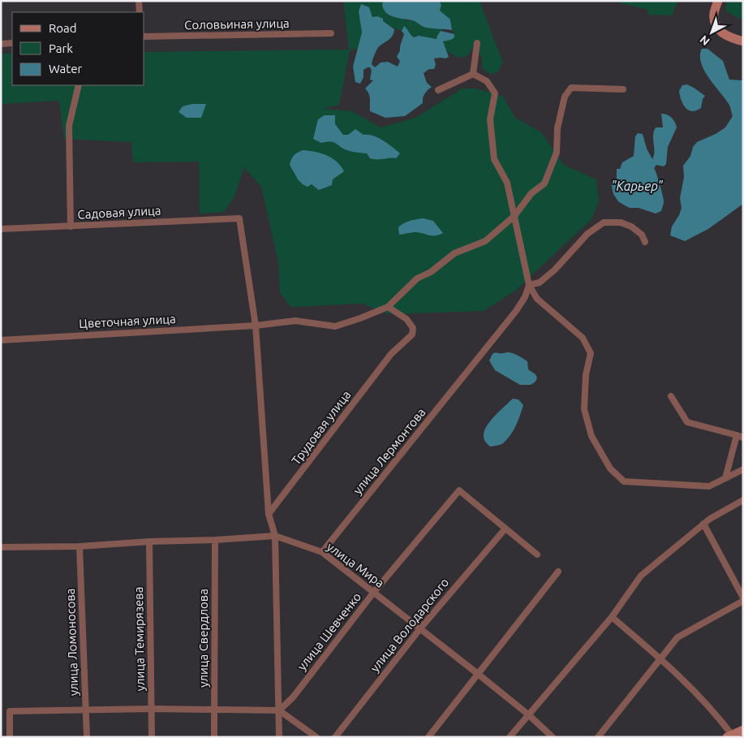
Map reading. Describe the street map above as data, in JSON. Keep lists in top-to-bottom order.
{
  "streets": {
    "street": [
      "Соловьиная улица",
      "Садовая улица",
      "Цветочная улица",
      "Трудовая улица",
      "улица Лермонтова",
      "улица Мира",
      "улица Володарского",
      "улица Шевченко",
      "улица Свердлова",
      "улица Темирязева",
      "улица Ломоносова"
    ]
  },
  "crossings": [
    ["Садовая улица", "Цветочная улица"],
    ["Цветочная улица", "Трудовая улица"],
    ["улица Лермонтова", "улица Мира"],
    ["улица Мира", "улица Володарского"],
    ["улица Мира", "улица Шевченко"],
    ["улица Мира", "улица Свердлова"],
    ["улица Мира", "улица Темирязева"],
    ["улица Мира", "улица Ломоносова"],
    ["улица Володарского", "улица Шевченко"]
  ],
  "water": ["\"Карьер\""],
  "legend": ["Road", "Park", "Water"],
  "north": "bottom left"
}
